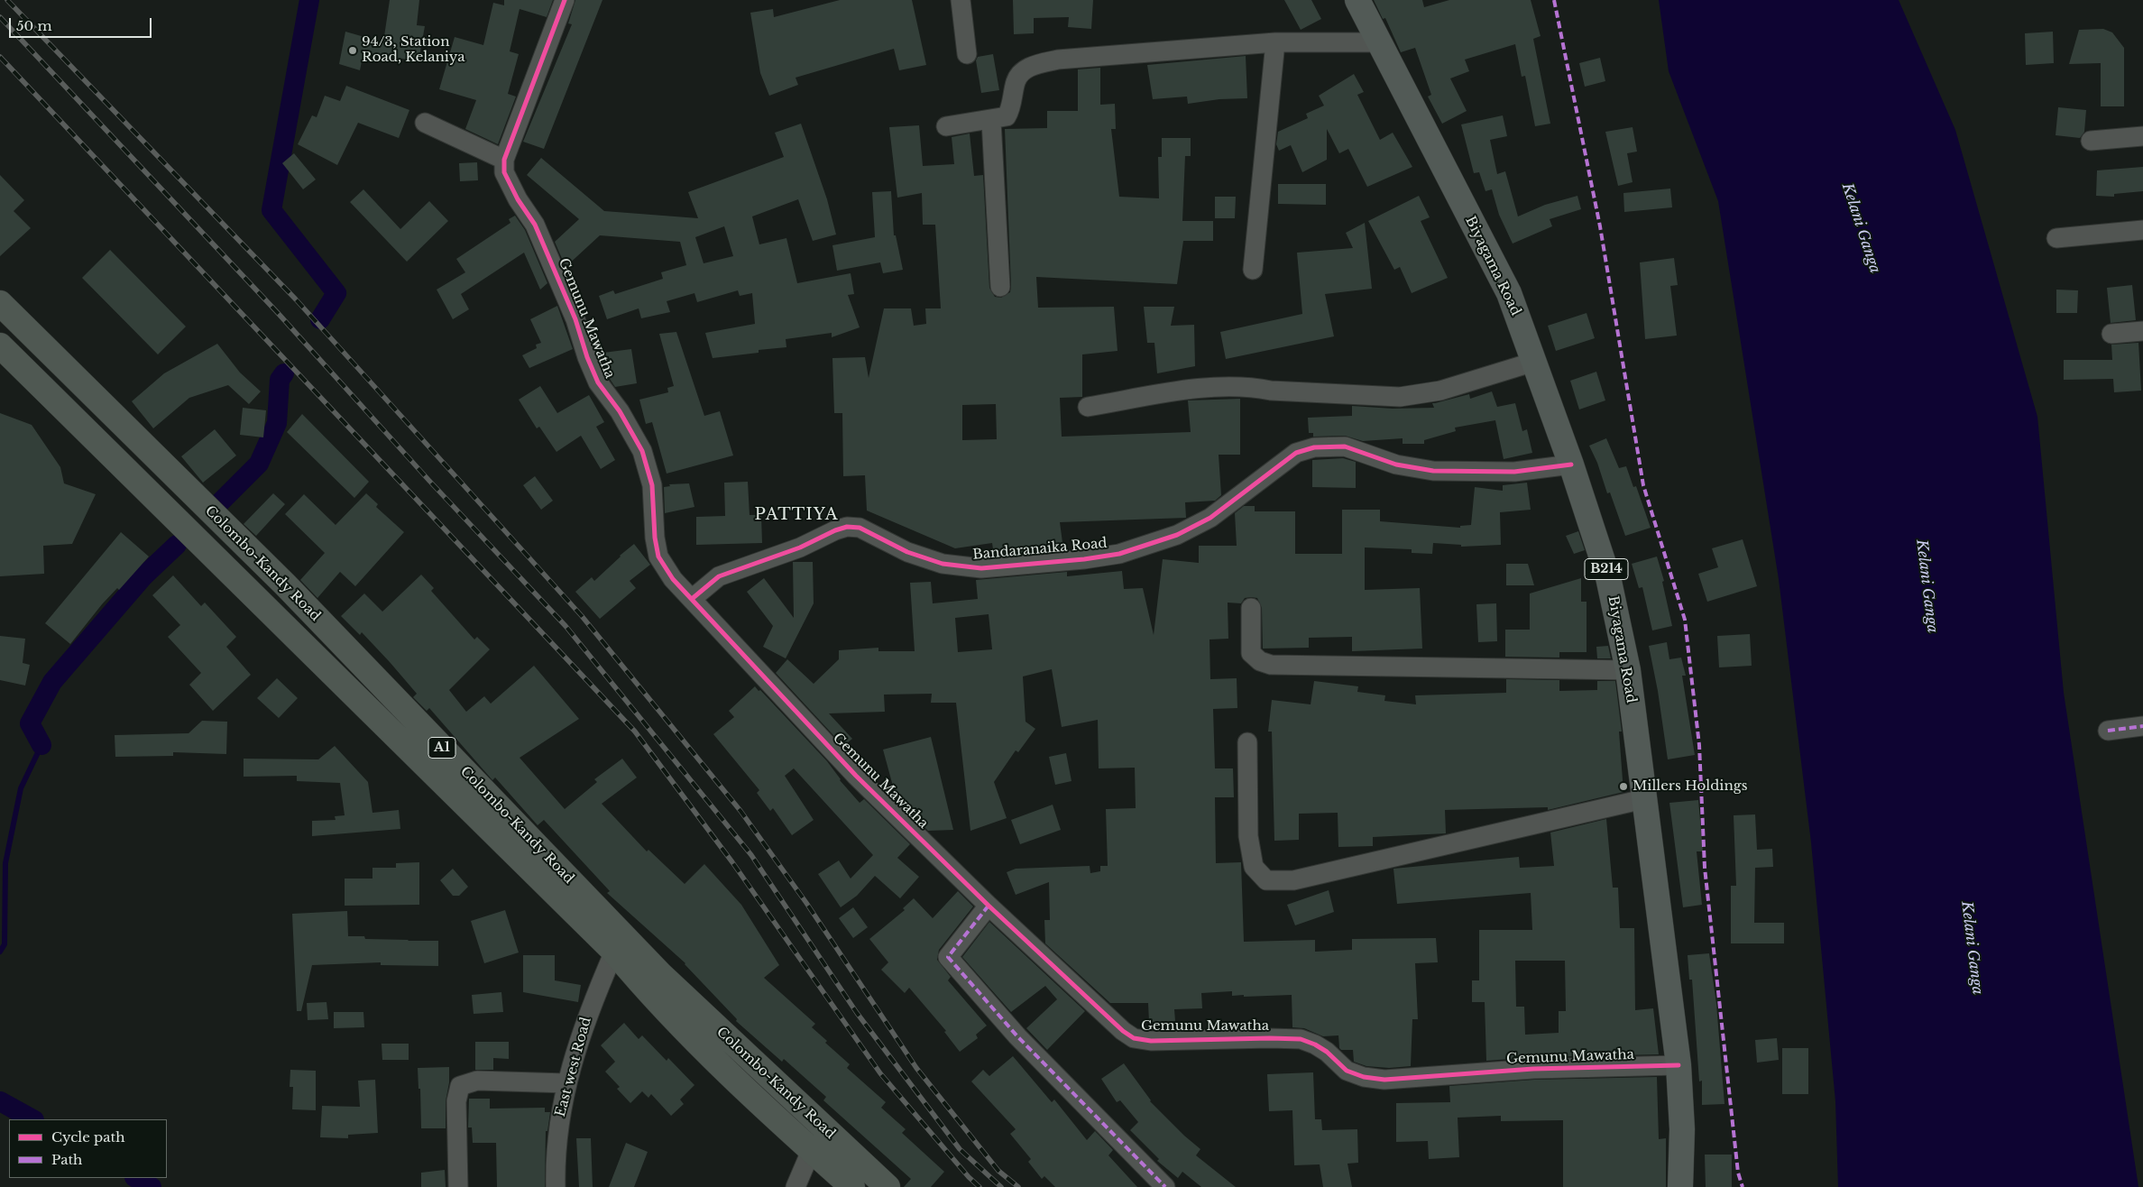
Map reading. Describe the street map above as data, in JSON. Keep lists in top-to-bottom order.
{
  "streets": {
    "highway": ["Colombo-Kandy Road", "A1"],
    "main road": ["Biyagama Road", "B214"],
    "street": ["Gemunu Mawatha", "Bandaranaika Road", "East west Road"]
  },
  "crossings": [
    ["Biyagama Road", "Gemunu Mawatha"],
    ["Biyagama Road", "Bandaranaika Road"],
    ["Gemunu Mawatha", "Bandaranaika Road"],
    ["Colombo-Kandy Road", "East west Road"]
  ],
  "districts": ["PATTIYA"],
  "water": ["Kelani Ganga"],
  "places": ["94/3, Station Road, Kelaniya", "Millers Holdings"],
  "legend": ["Cycle path", "Path"],
  "scale_bar": "50 m"
}
